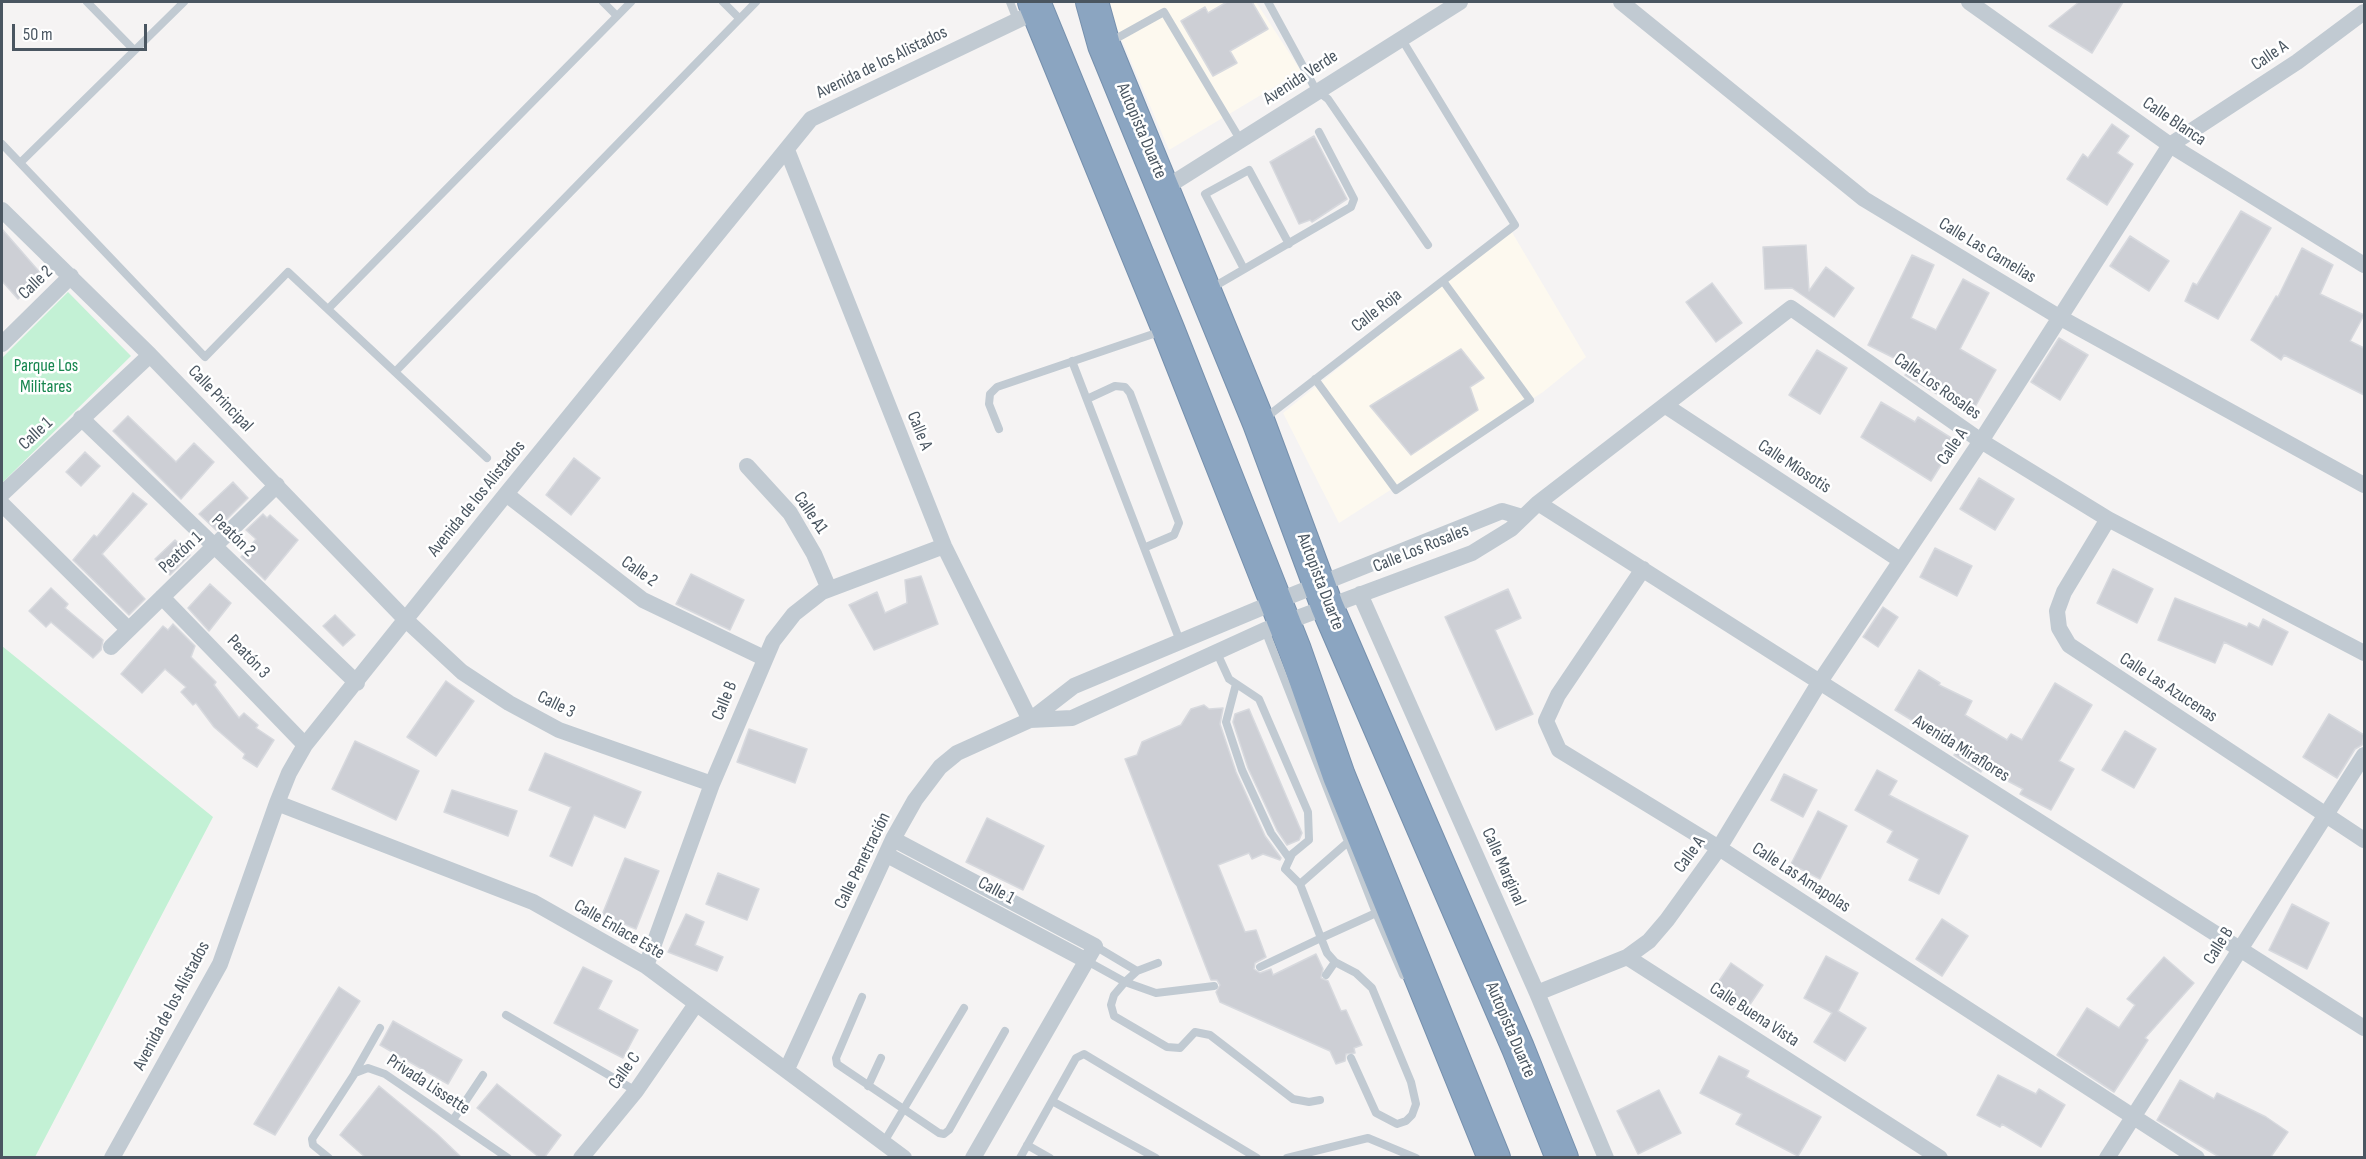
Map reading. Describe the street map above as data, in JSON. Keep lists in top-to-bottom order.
{
  "streets": {
    "highway": ["Autopista Duarte"],
    "street": [
      "Calle A",
      "Avenida de los Alistados",
      "Avenida Verde",
      "Calle Blanca",
      "Calle Las Camelias",
      "Calle 2",
      "Calle Los Rosales",
      "Calle Principal",
      "Calle 1",
      "Calle Miosotis",
      "Calle A1",
      "Peatón 2",
      "Peatón 1",
      "Peatón 3",
      "Calle Las Azucenas",
      "Calle B",
      "Calle 3",
      "Avenida Miraflores",
      "Calle Penetración",
      "Calle Marginal",
      "Calle Las Amapolas",
      "Calle Enlace Este",
      "Calle Buena Vista",
      "Calle C"
    ],
    "lane": ["Calle Roja", "Privada Lissette"]
  },
  "crossings": [
    ["Calle A", "Avenida de los Alistados"],
    ["Calle A", "Calle Blanca"],
    ["Calle A", "Calle Las Camelias"],
    ["Calle A", "Calle Los Rosales"],
    ["Calle A", "Calle Miosotis"],
    ["Calle A", "Calle B"],
    ["Calle A", "Avenida Miraflores"],
    ["Calle A", "Calle Penetración"],
    ["Calle A", "Calle Las Amapolas"],
    ["Calle A", "Calle Buena Vista"],
    ["Avenida de los Alistados", "Calle 2"],
    ["Avenida de los Alistados", "Calle Principal"],
    ["Avenida de los Alistados", "Peatón 2"],
    ["Avenida de los Alistados", "Peatón 3"],
    ["Avenida de los Alistados", "Calle 3"],
    ["Avenida de los Alistados", "Calle Enlace Este"],
    ["Avenida Verde", "Autopista Duarte"],
    ["Avenida Verde", "Calle Roja"],
    ["Autopista Duarte", "Calle Roja"],
    ["Autopista Duarte", "Calle Los Rosales"],
    ["Calle 2", "Calle Principal"],
    ["Calle 2", "Calle B"],
    ["Calle Los Rosales", "Calle Miosotis"],
    ["Calle Los Rosales", "Calle Las Azucenas"],
    ["Calle Los Rosales", "Avenida Miraflores"],
    ["Calle Los Rosales", "Calle Marginal"],
    ["Calle Principal", "Calle 1"],
    ["Calle Principal", "Peatón 1"],
    ["Calle Principal", "Calle 3"],
    ["Calle 1", "Peatón 2"],
    ["Calle 1", "Calle Penetración"],
    ["Calle A1", "Calle B"],
    ["Peatón 2", "Peatón 1"],
    ["Peatón 1", "Peatón 3"],
    ["Calle Las Azucenas", "Calle B"],
    ["Calle B", "Calle 3"],
    ["Calle B", "Avenida Miraflores"],
    ["Calle B", "Calle Las Amapolas"],
    ["Calle B", "Calle Enlace Este"],
    ["Avenida Miraflores", "Calle Las Amapolas"],
    ["Calle Penetración", "Calle Enlace Este"],
    ["Calle Enlace Este", "Calle C"]
  ],
  "parks": ["Parque Los Militares"],
  "scale_bar": "50 m"
}
